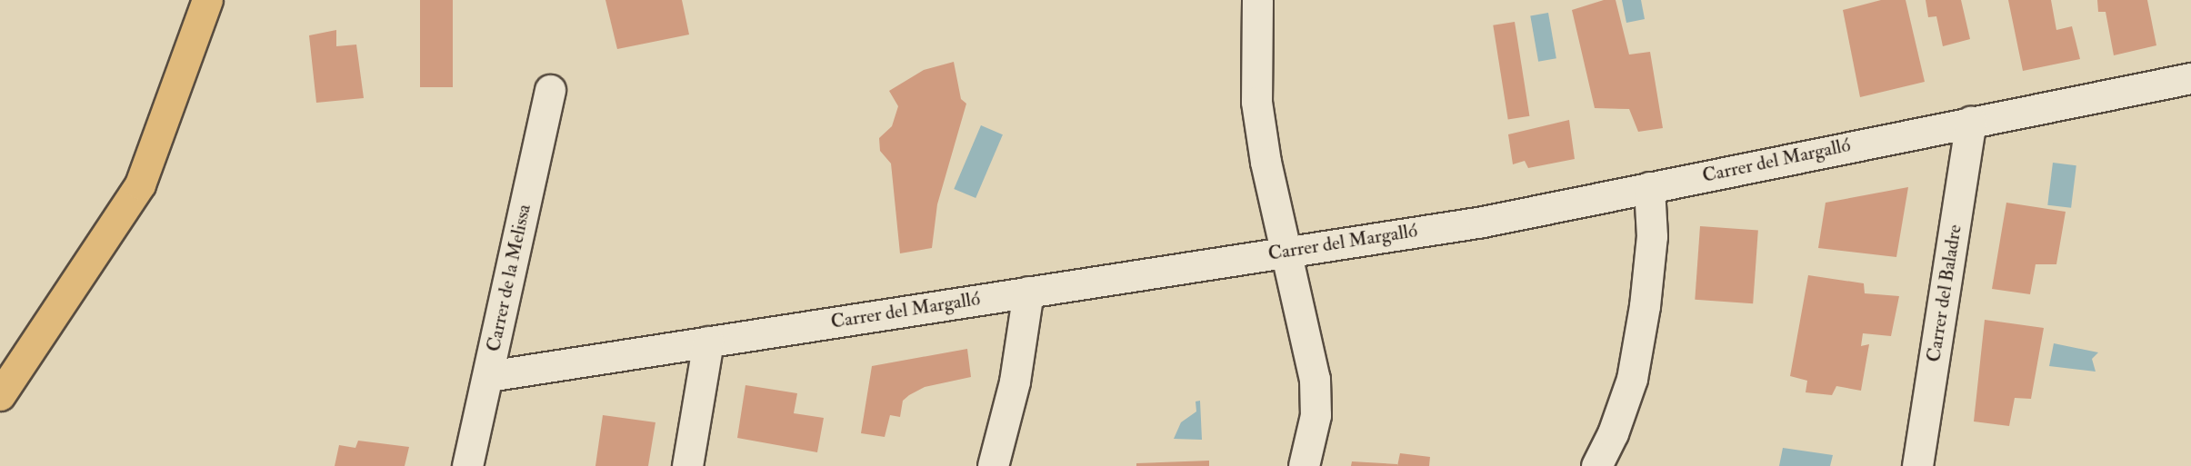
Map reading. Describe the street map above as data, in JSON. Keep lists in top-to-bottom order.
{
  "streets": {
    "street": ["Carrer del Margalló", "Carrer de la Melissa", "Carrer del Baladre"]
  },
  "crossings": [
    ["Carrer del Margalló", "Carrer de la Melissa"],
    ["Carrer del Margalló", "Carrer del Baladre"]
  ]
}
